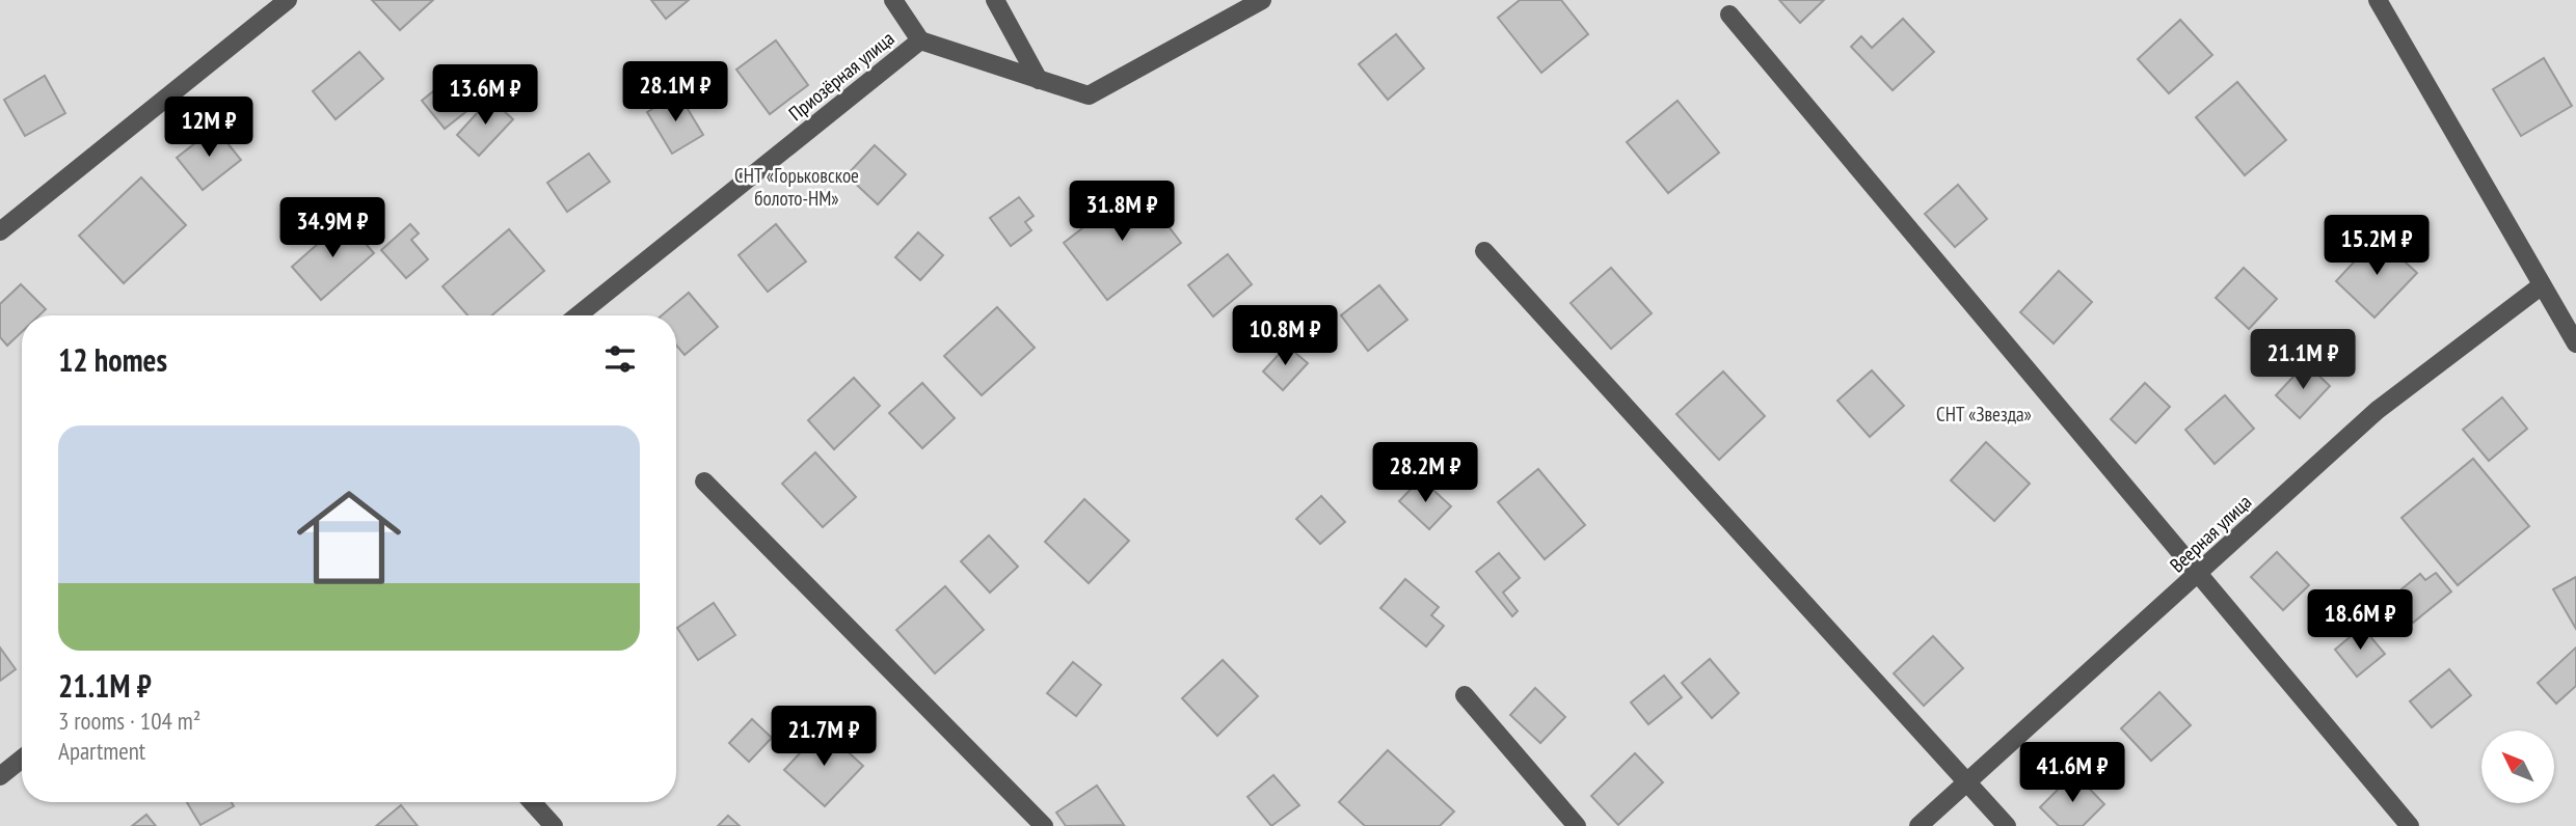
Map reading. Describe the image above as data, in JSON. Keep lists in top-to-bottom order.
{
  "streets": {
    "street": ["Приозёрная улица", "Веерная улица"]
  },
  "parks": ["СНТ «Горьковское болото-НМ»", "СНТ «Звезда»"],
  "north": "top left",
  "page": {
    "price": [
      "28.1M ₽",
      "13.6M ₽",
      "12M ₽",
      "31.8M ₽",
      "34.9M ₽",
      "15.2M ₽",
      "10.8M ₽",
      "21.1M ₽",
      "28.2M ₽",
      "18.6M ₽",
      "21.7M ₽",
      "41.6M ₽"
    ],
    "heading": "12 homes",
    "list": [
      {
        "name": "21.1M ₽",
        "note": "3 rooms · 104 m² · Apartment"
      }
    ]
  }
}
